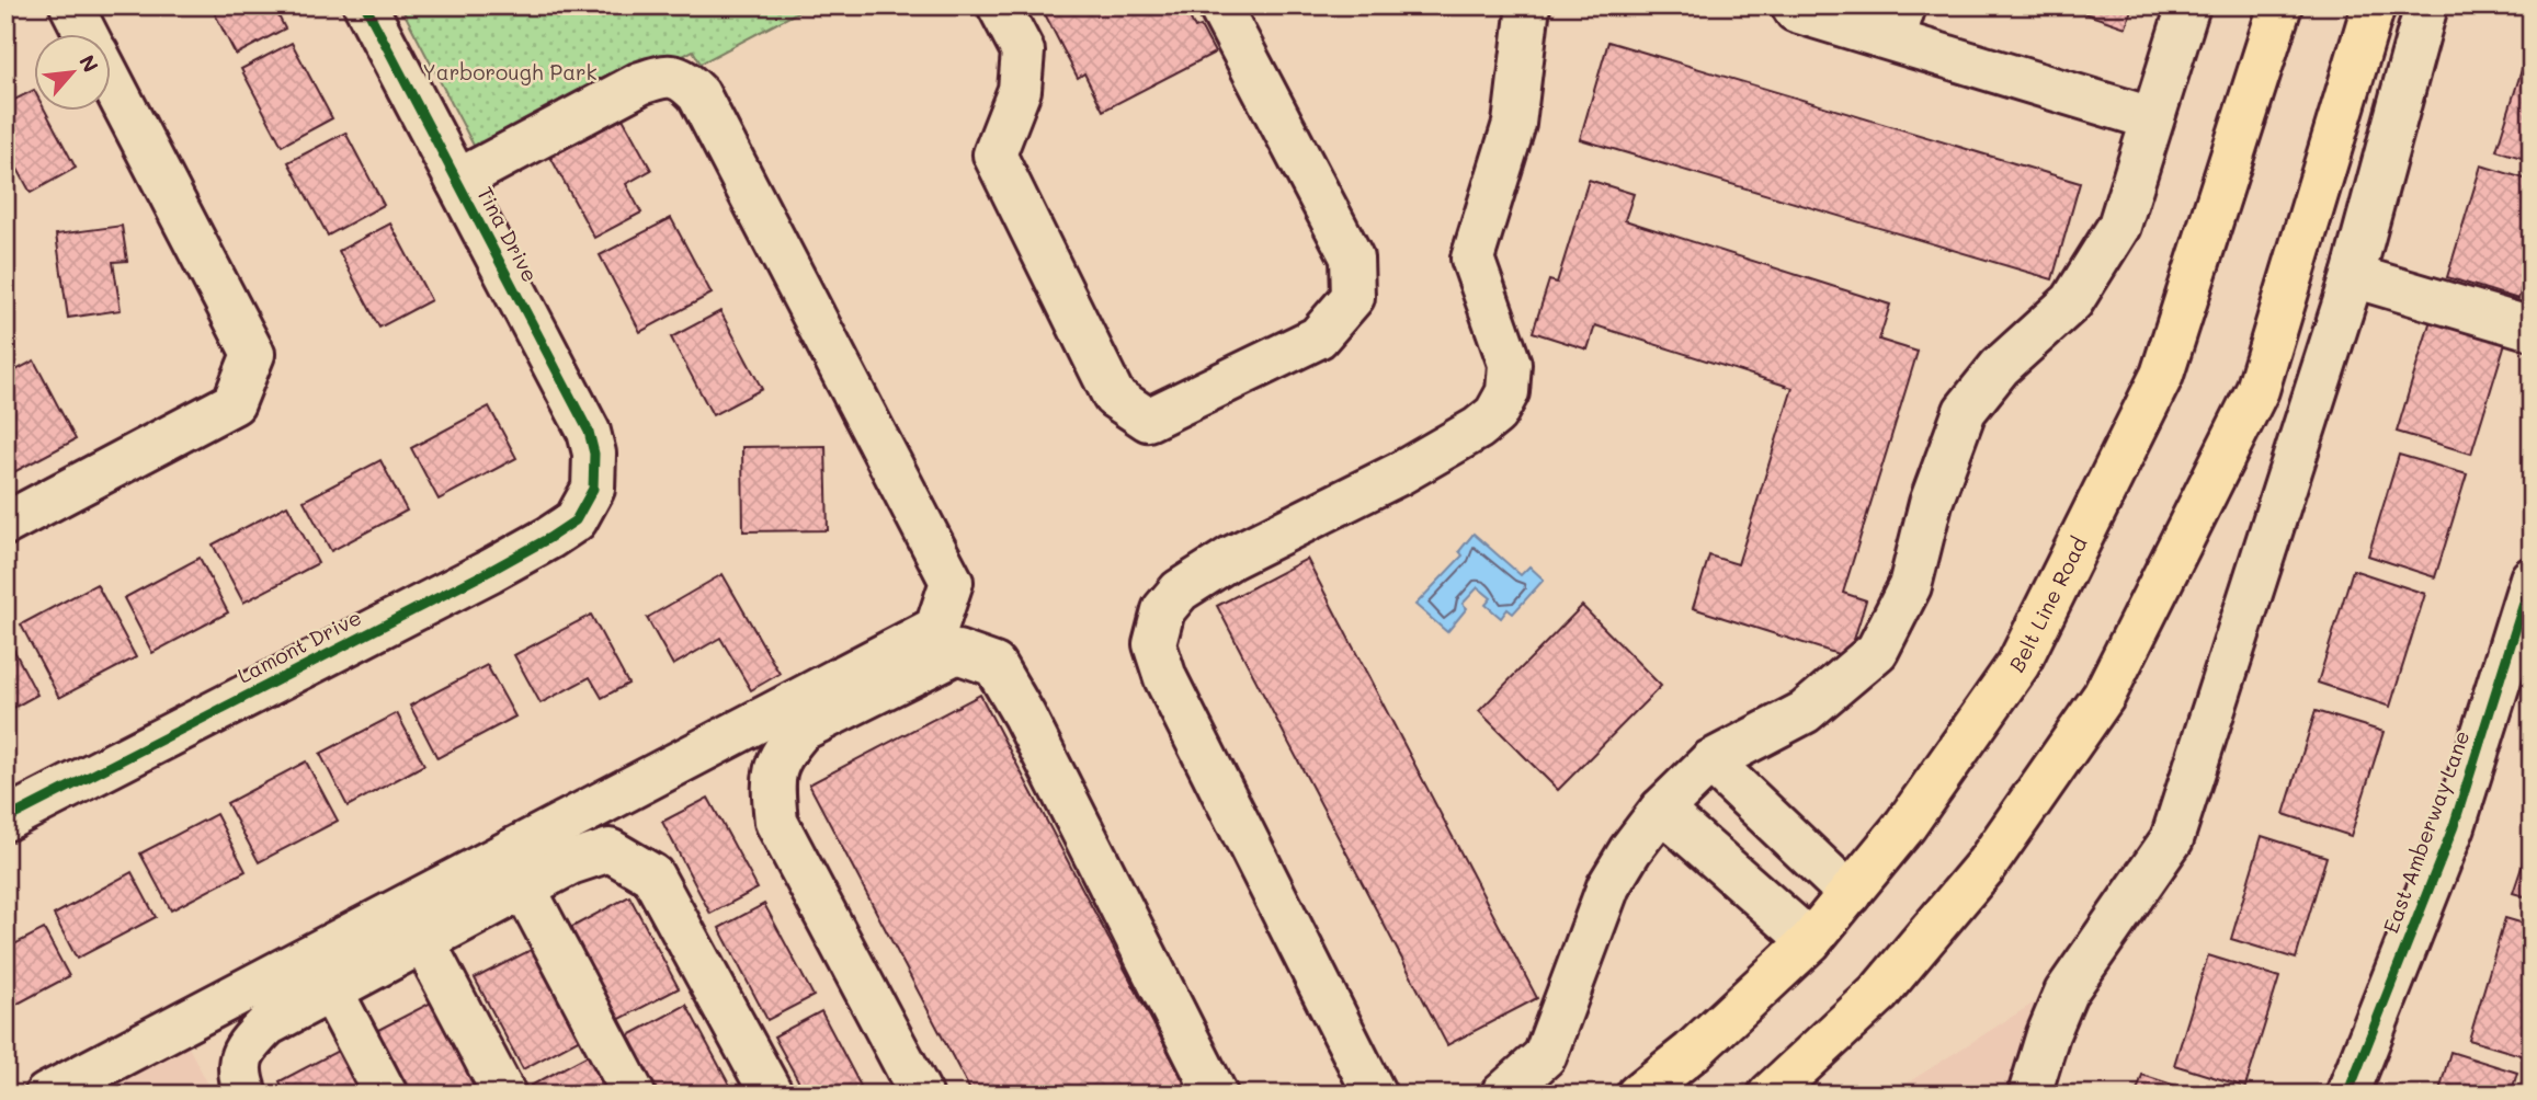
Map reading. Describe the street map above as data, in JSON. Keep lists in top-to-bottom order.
{
  "streets": {
    "main road": ["Belt Line Road"],
    "street": ["Tina Drive", "Lamont Drive", "East Amberway Lane"]
  },
  "crossings": [
    ["Tina Drive", "Lamont Drive"]
  ],
  "parks": ["Yarborough Park"],
  "north": "top right"
}
